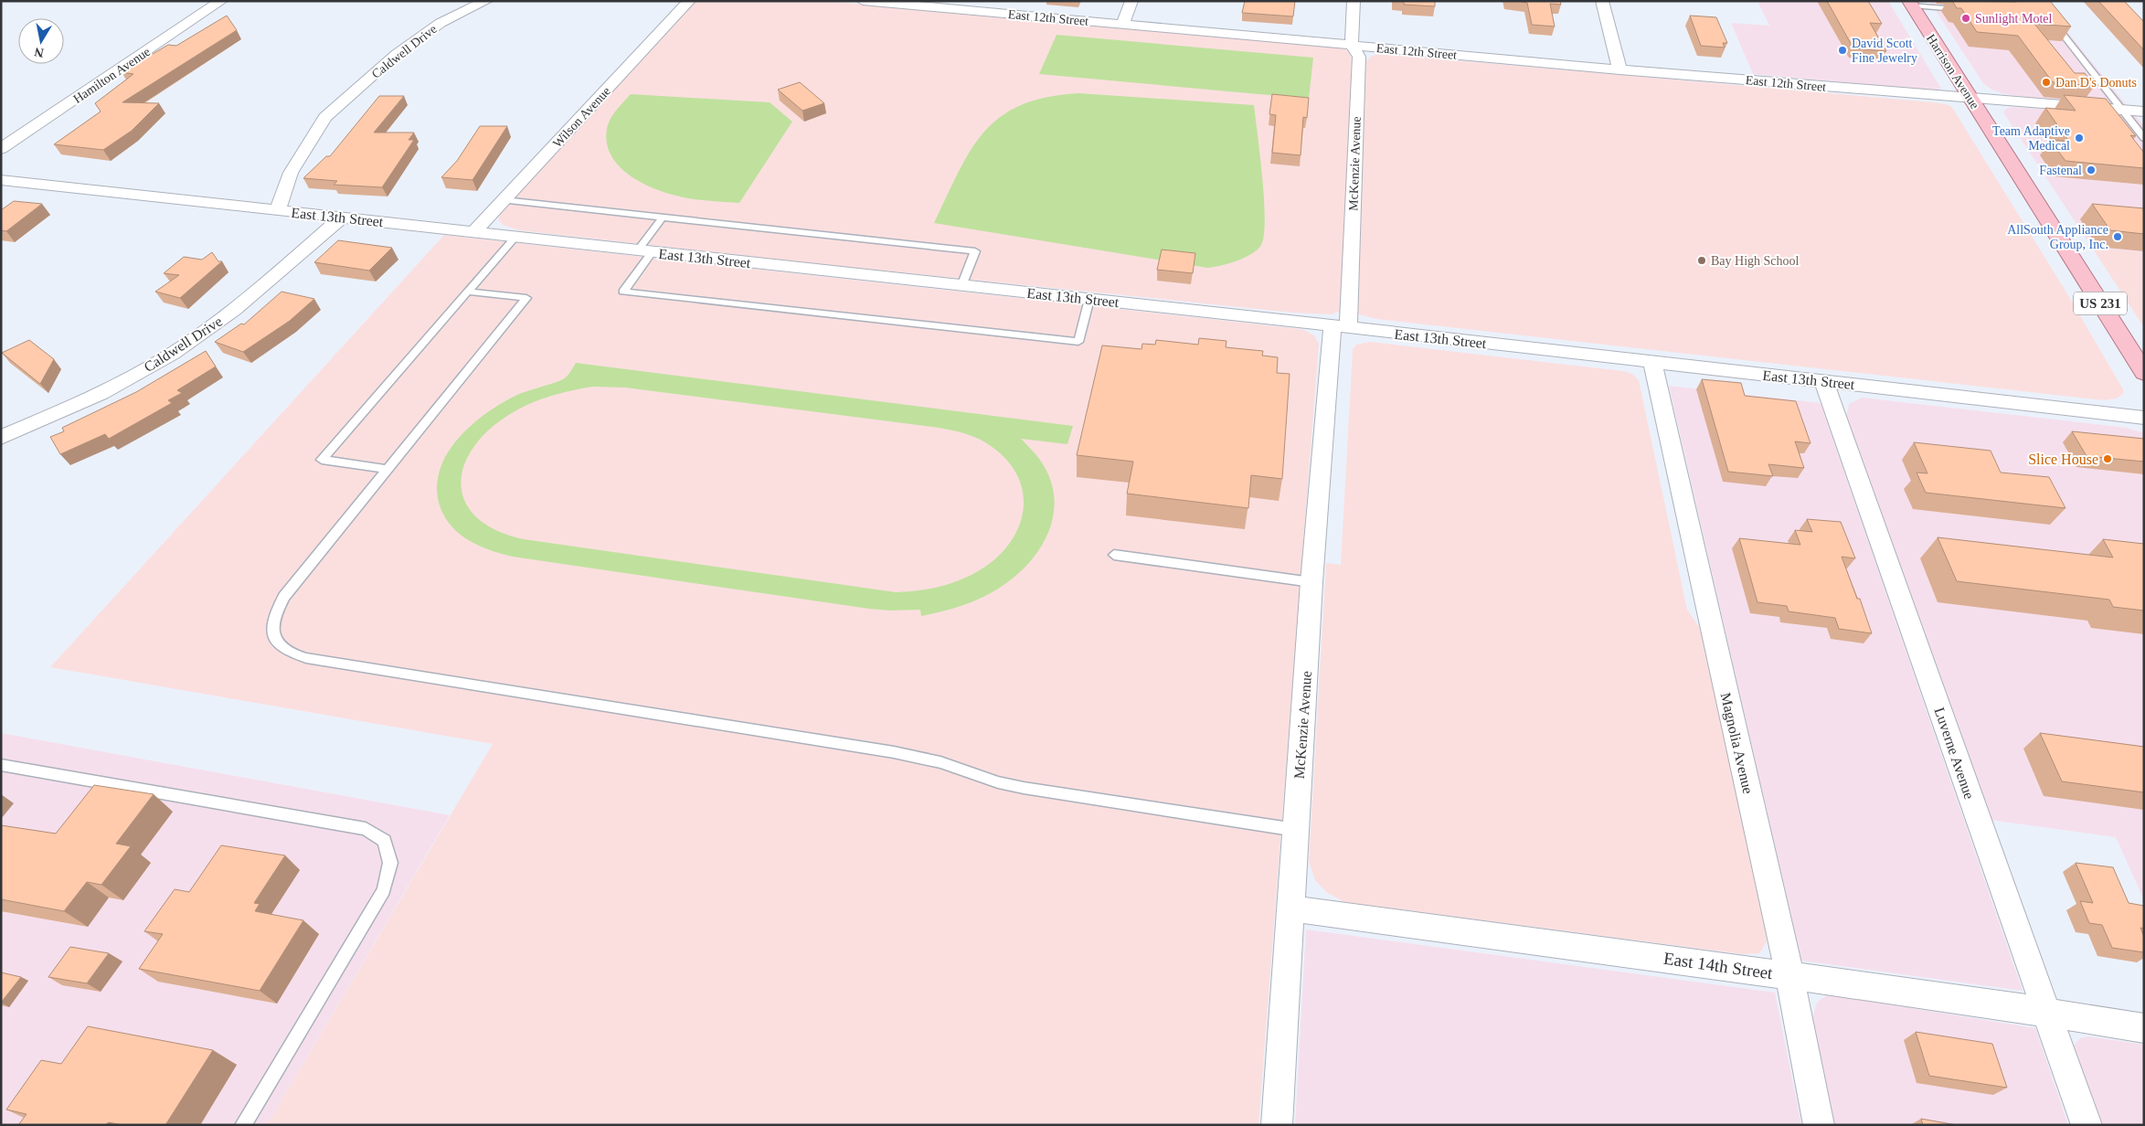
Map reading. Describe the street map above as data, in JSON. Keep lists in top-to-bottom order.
{
  "streets": {
    "main road": ["Harrison Avenue", "US 231"],
    "street": [
      "East 12th Street",
      "Caldwell Drive",
      "Hamilton Avenue",
      "Wilson Avenue",
      "McKenzie Avenue",
      "East 13th Street",
      "Magnolia Avenue",
      "Luverne Avenue",
      "East 14th Street"
    ]
  },
  "crossings": [
    ["East 12th Street", "Harrison Avenue"],
    ["East 12th Street", "McKenzie Avenue"],
    ["Caldwell Drive", "East 13th Street"],
    ["Wilson Avenue", "East 13th Street"],
    ["McKenzie Avenue", "East 13th Street"],
    ["McKenzie Avenue", "East 14th Street"],
    ["East 13th Street", "Magnolia Avenue"],
    ["East 13th Street", "Luverne Avenue"],
    ["Magnolia Avenue", "East 14th Street"],
    ["Luverne Avenue", "East 14th Street"]
  ],
  "places": [
    "Sunlight Motel",
    "David Scott Fine Jewelry",
    "Dan D's Donuts",
    "Team Adaptive Medical",
    "Fastenal",
    "AllSouth Appliance Group, Inc.",
    "Bay High School",
    "Slice House"
  ],
  "north": "bottom"
}
